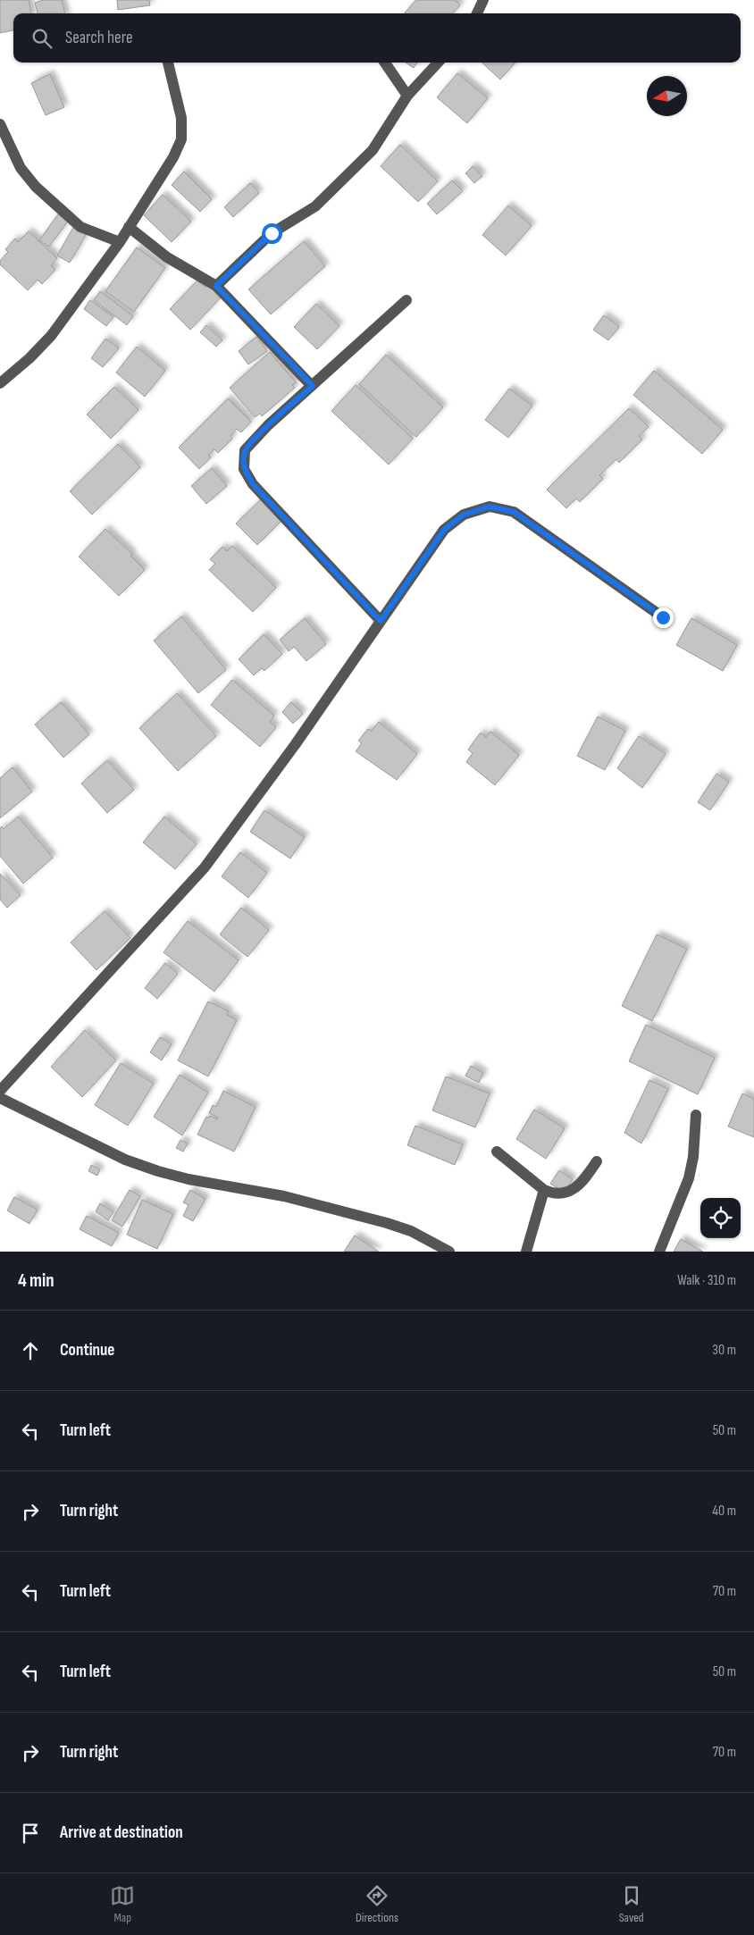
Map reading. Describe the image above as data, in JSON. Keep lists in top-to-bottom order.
{
  "north": "left",
  "page": {
    "search": "Search here",
    "heading": ["4 min", "Walk · 310 m"],
    "list": [
      ["Continue", "30 m"],
      ["Turn left", "50 m"],
      ["Turn right", "40 m"],
      ["Turn left", "70 m"],
      ["Turn left", "50 m"],
      ["Turn right", "70 m"],
      "Arrive at destination"
    ],
    "nav": ["Map", "Directions", "Saved"]
  }
}
